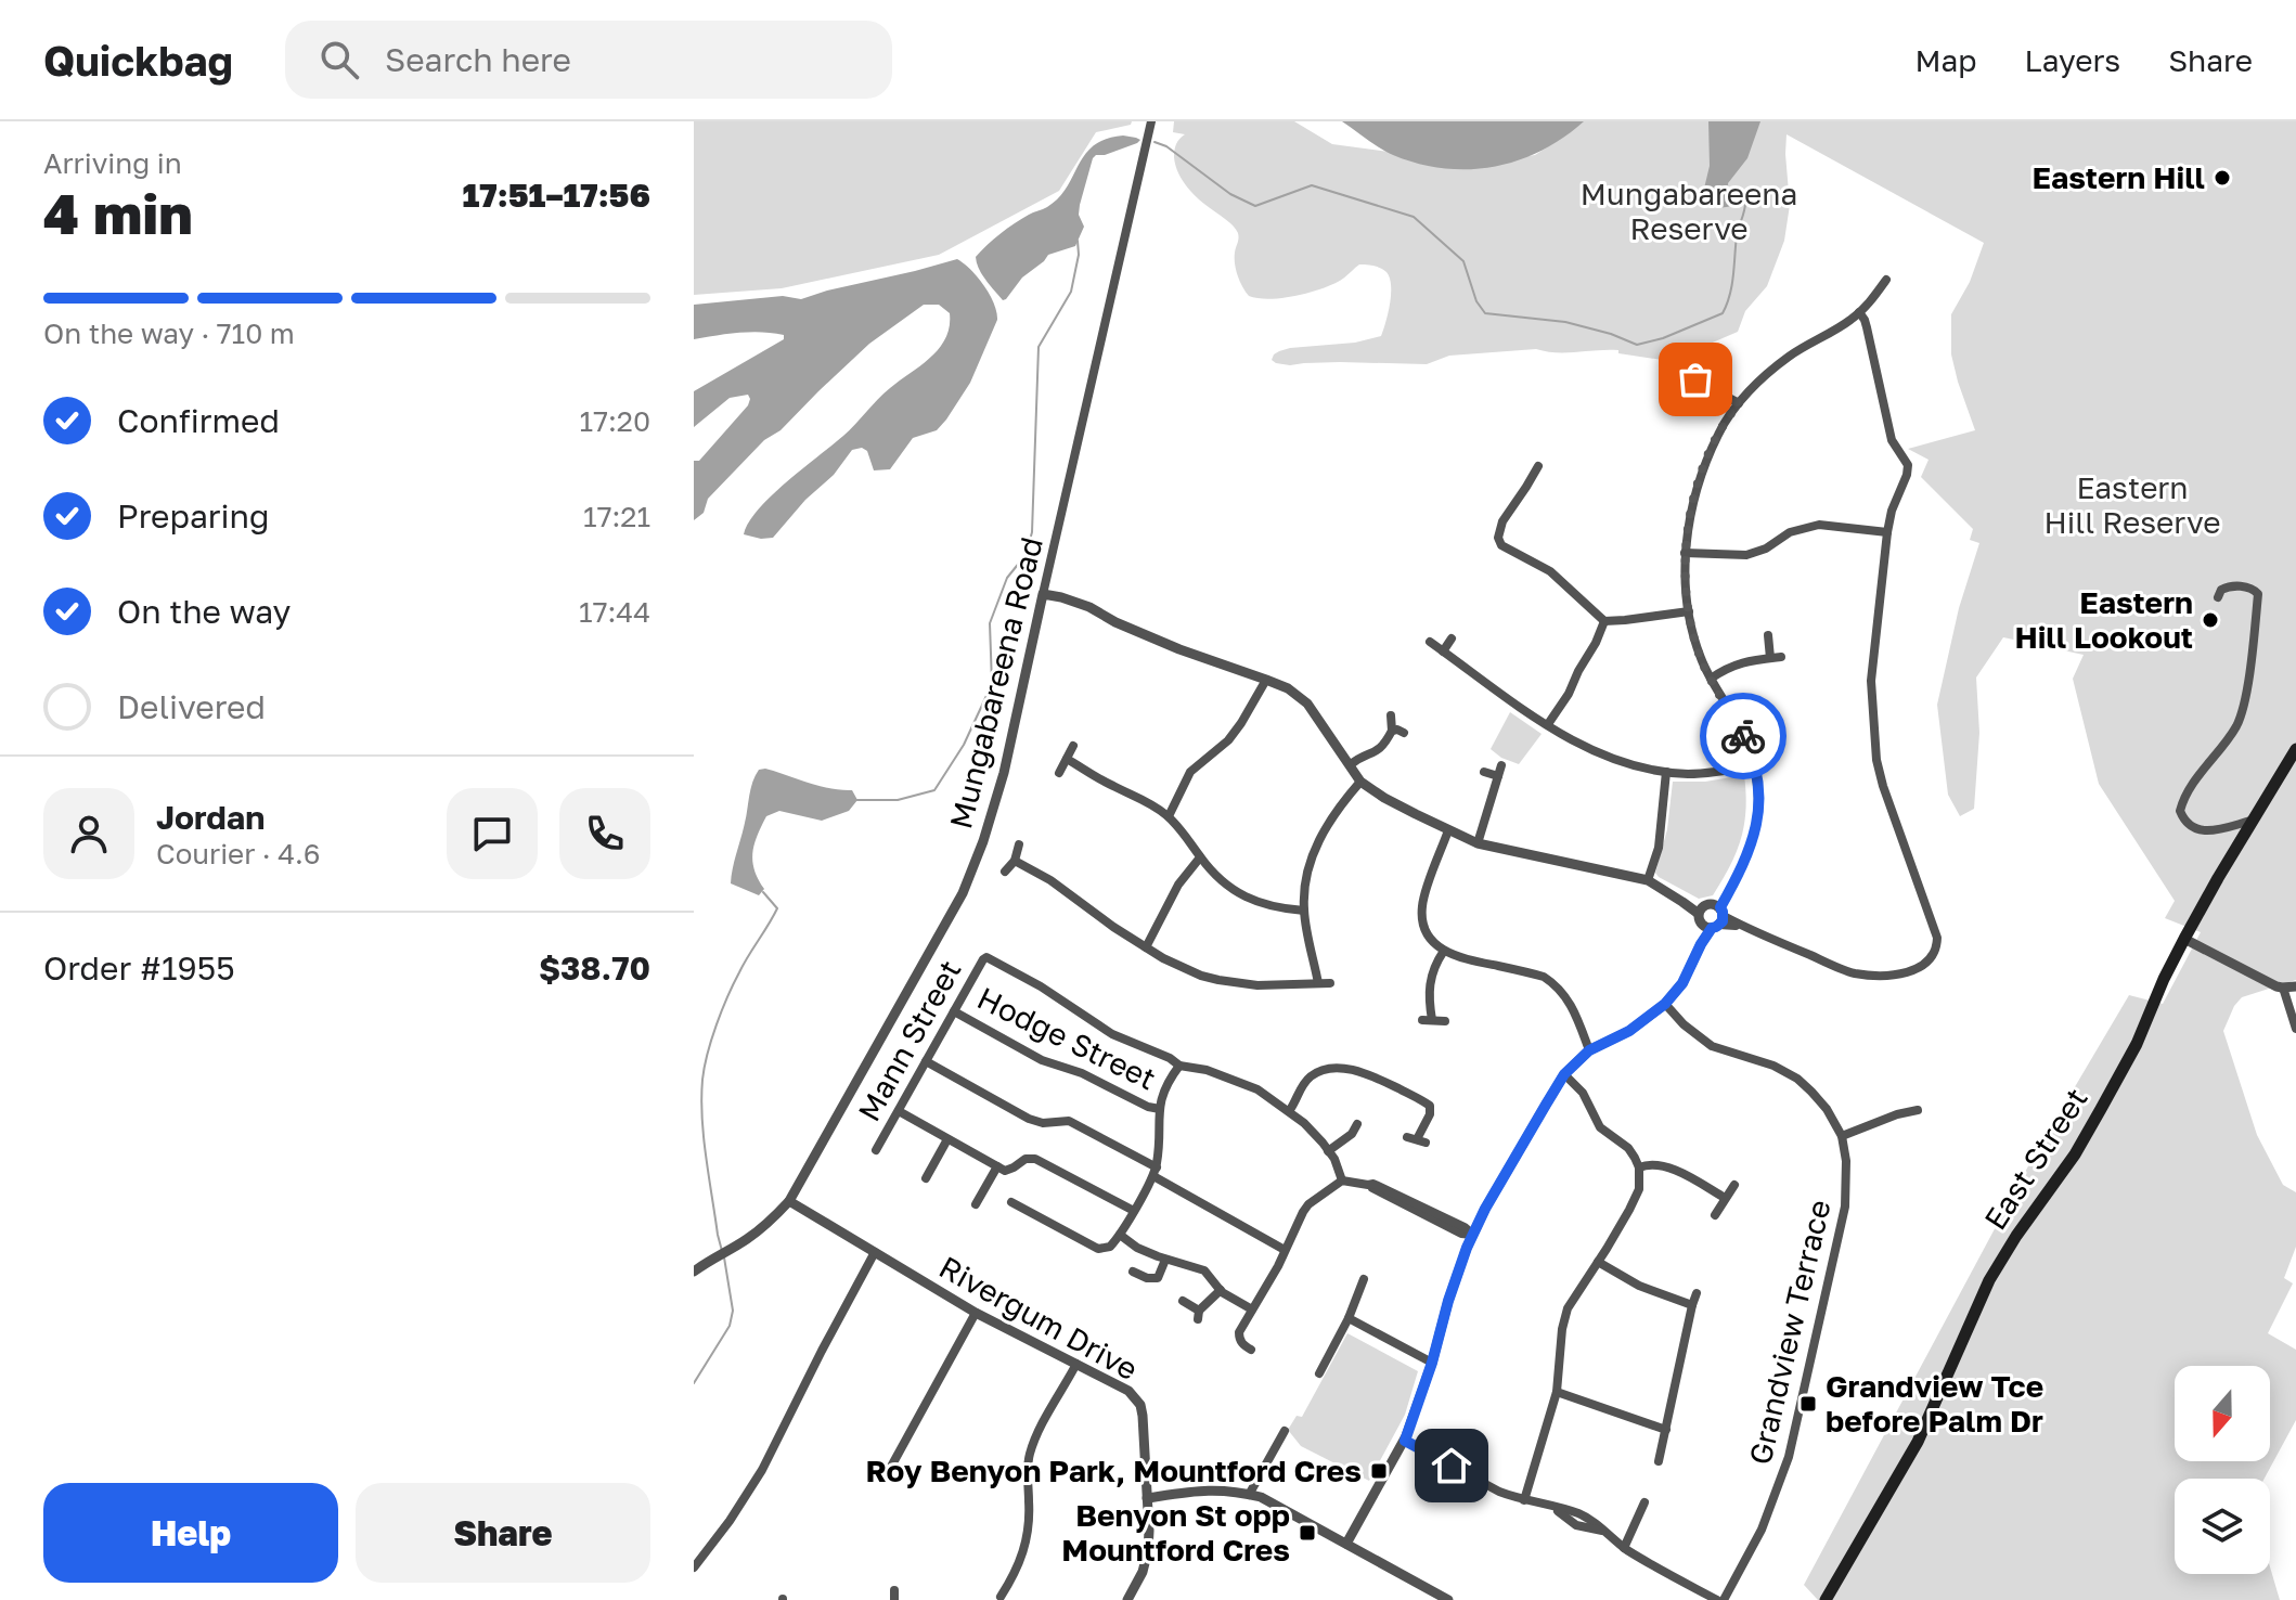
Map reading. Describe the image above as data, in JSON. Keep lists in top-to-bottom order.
{
  "streets": {
    "main road": ["East Street"],
    "street": [
      "Mungabareena Road",
      "Hodge Street",
      "Mann Street",
      "Rivergum Drive",
      "Grandview Terrace"
    ]
  },
  "crossings": [
    ["Mungabareena Road", "Rivergum Drive"],
    ["Hodge Street", "Mann Street"]
  ],
  "parks": ["Mungabareena Reserve", "Eastern Hill Reserve"],
  "places": {
    "other": ["Eastern Hill", "Eastern Hill Lookout"],
    "transit": ["Grandview Tce before Palm Dr", "Roy Benyon Park, Mountford Cres", "Benyon St opp Mountford Cres"]
  },
  "north": "bottom",
  "page": {
    "header": "Quickbag",
    "search": "Search here",
    "nav": ["Map", "Layers", "Share"],
    "heading": ["4 min", "Arriving in", "17:51–17:56"],
    "panel": [
      "Jordan",
      "Courier · 4.6",
      "Order #1955",
      "$38.70"
    ],
    "bar": "On the way · 710 m",
    "list": [
      ["Confirmed", "17:20"],
      ["Preparing", "17:21"],
      ["On the way", "17:44"],
      "Delivered"
    ],
    "buttons": ["Help", "Share"]
  }
}
